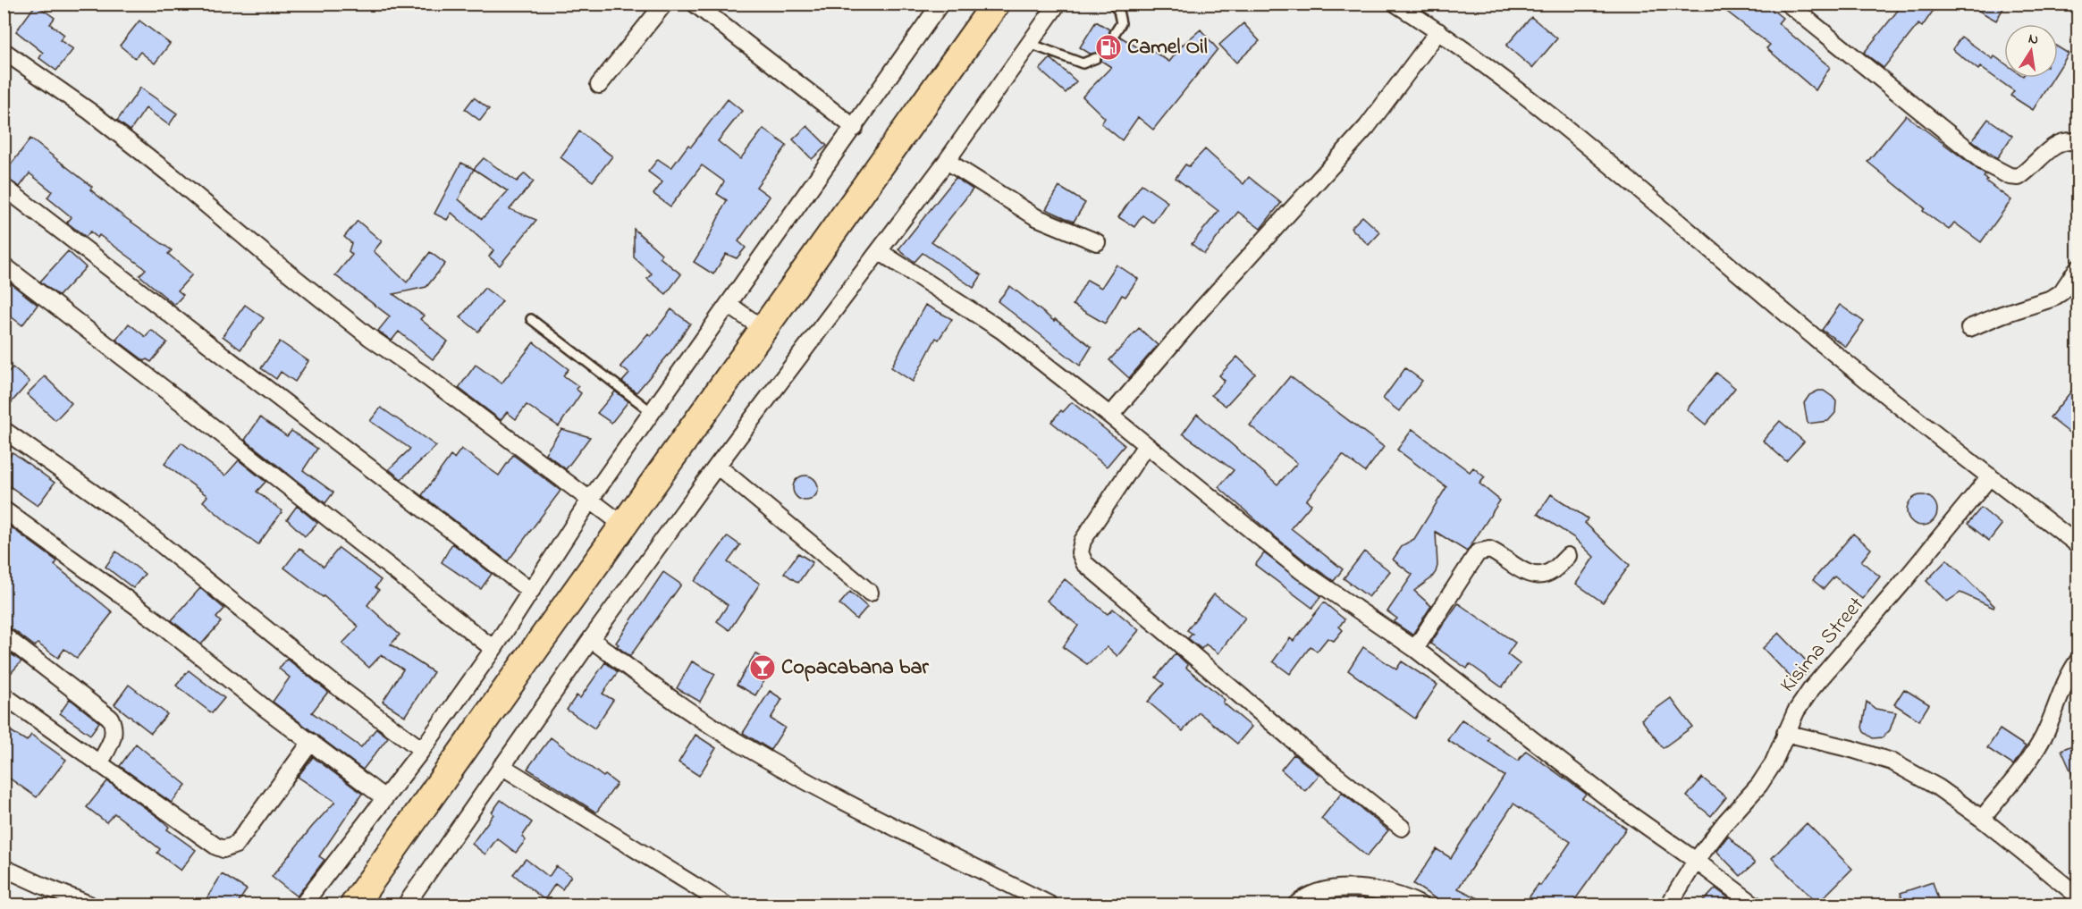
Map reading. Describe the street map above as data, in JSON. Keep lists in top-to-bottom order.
{
  "streets": {
    "street": ["Kisima Street"]
  },
  "places": {
    "fuel station": ["Camel Oil"],
    "bar": ["Copacabana bar"]
  },
  "north": "top"
}
